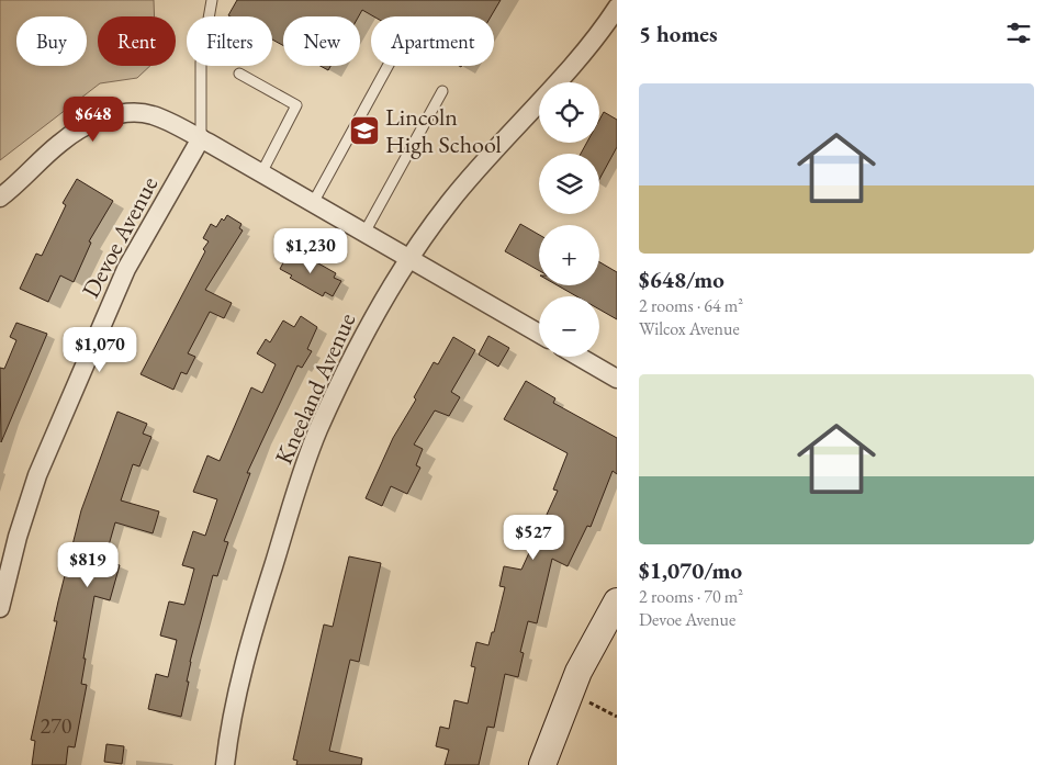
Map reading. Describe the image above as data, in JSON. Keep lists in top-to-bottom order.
{
  "streets": {
    "street": ["Devoe Avenue", "Kneeland Avenue"]
  },
  "places": {
    "school or university": ["Lincoln High School"]
  },
  "house_numbers": ["270"],
  "page": {
    "heading": "5 homes",
    "chip": [
      "Buy",
      "Rent",
      "Filters",
      "New",
      "Apartment"
    ],
    "list": [
      {
        "name": "$648/mo",
        "note": "2 rooms · 64 m² · Wilcox Avenue"
      },
      {
        "name": "$1,070/mo",
        "note": "2 rooms · 70 m² · Devoe Avenue"
      }
    ],
    "map_buttons": ["+", "−"],
    "price": [
      "$648",
      "$1,230",
      "$1,070",
      "$527",
      "$819"
    ]
  }
}
